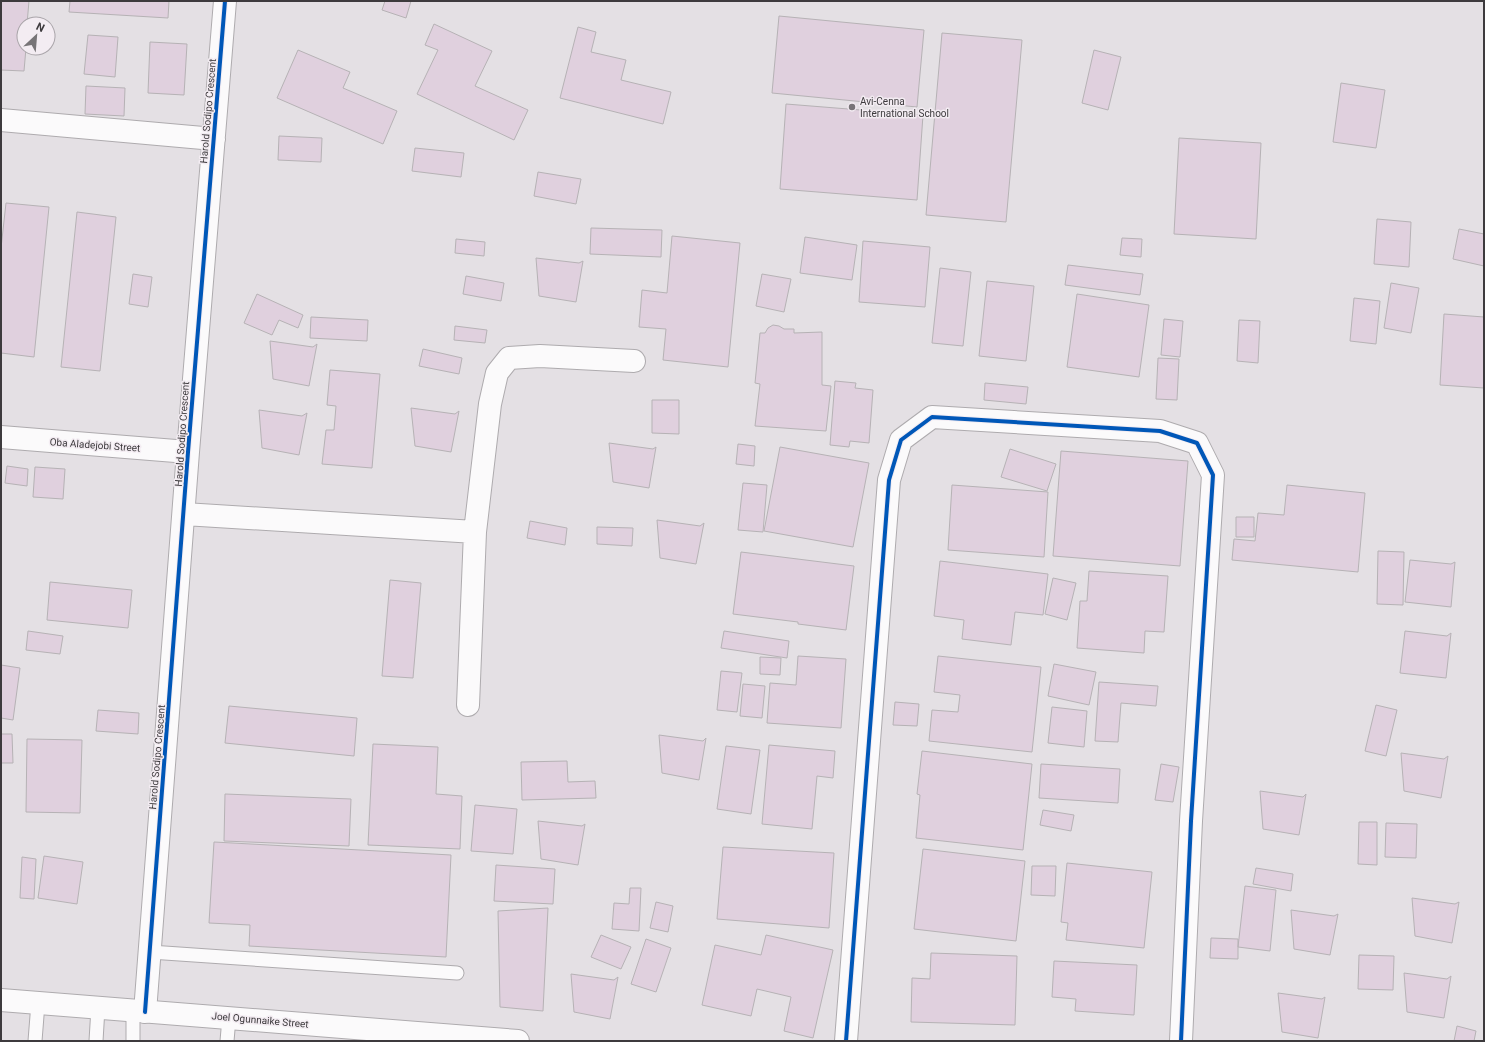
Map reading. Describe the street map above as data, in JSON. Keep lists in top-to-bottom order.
{
  "streets": {
    "street": ["Harold Sodipo Crescent", "Oba Aladejobi Street", "Joel Ogunnaike Street"]
  },
  "crossings": [
    ["Harold Sodipo Crescent", "Oba Aladejobi Street"],
    ["Harold Sodipo Crescent", "Joel Ogunnaike Street"]
  ],
  "places": ["Avi-Cenna International School"],
  "north": "top right"
}
